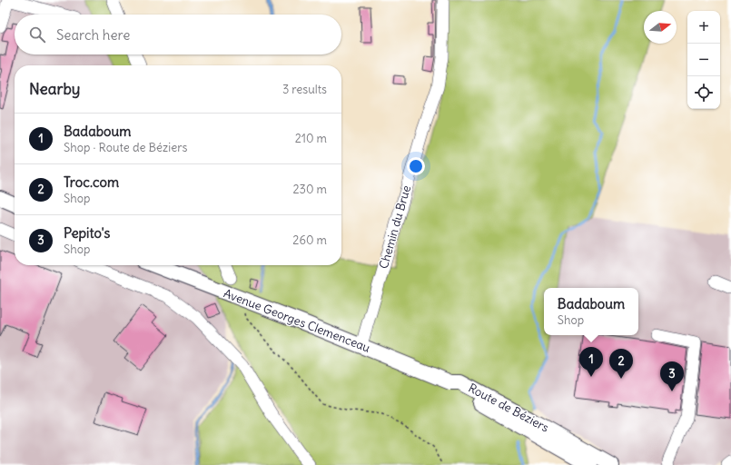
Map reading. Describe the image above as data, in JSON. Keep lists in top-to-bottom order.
{
  "streets": {
    "main road": ["Avenue Georges Clemenceau", "Route de Béziers"],
    "street": ["Chemin du Brue"]
  },
  "crossings": [
    ["Chemin du Brue", "Avenue Georges Clemenceau"],
    ["Avenue Georges Clemenceau", "Route de Béziers"]
  ],
  "north": "right",
  "page": {
    "map_buttons": ["+", "−"],
    "search": "Search here",
    "heading": ["Nearby", "3 results"],
    "list": [
      {
        "mark": "1",
        "name": "Badaboum",
        "note": "Shop · Route de Béziers",
        "value": "210 m"
      },
      {
        "mark": "2",
        "name": "Troc.com",
        "note": "Shop",
        "value": "230 m"
      },
      {
        "mark": "3",
        "name": "Pepito's",
        "note": "Shop",
        "value": "260 m"
      }
    ],
    "popup": ["Badaboum", "Shop"],
    "pins": ["1", "2", "3"]
  }
}
